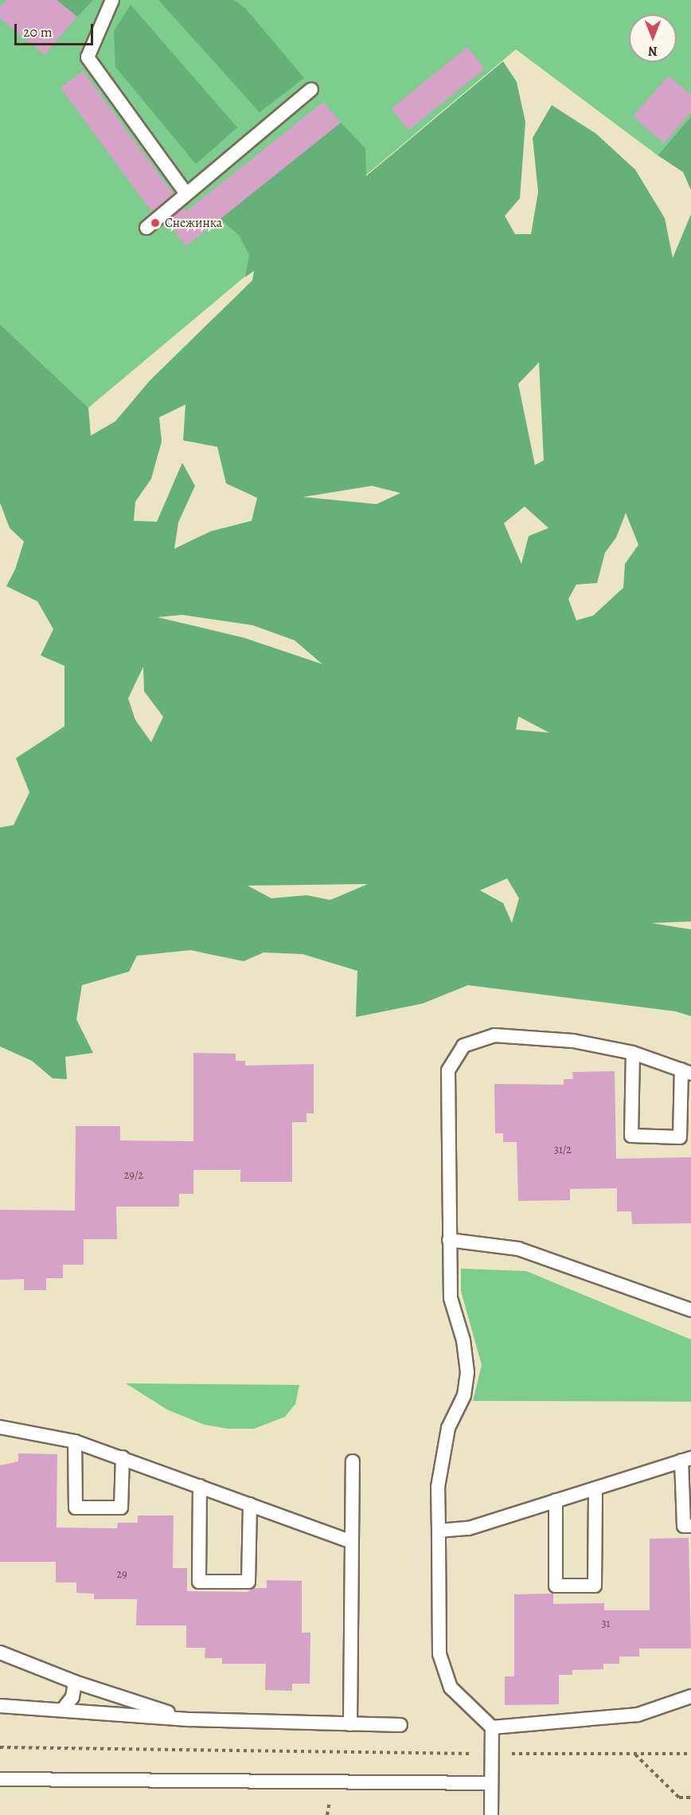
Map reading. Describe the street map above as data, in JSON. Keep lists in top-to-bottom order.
{
  "places": ["Снежинка"],
  "house_numbers": [
    "31/2",
    "29/2",
    "29",
    "31"
  ],
  "scale_bar": "20 m",
  "north": "bottom"
}
